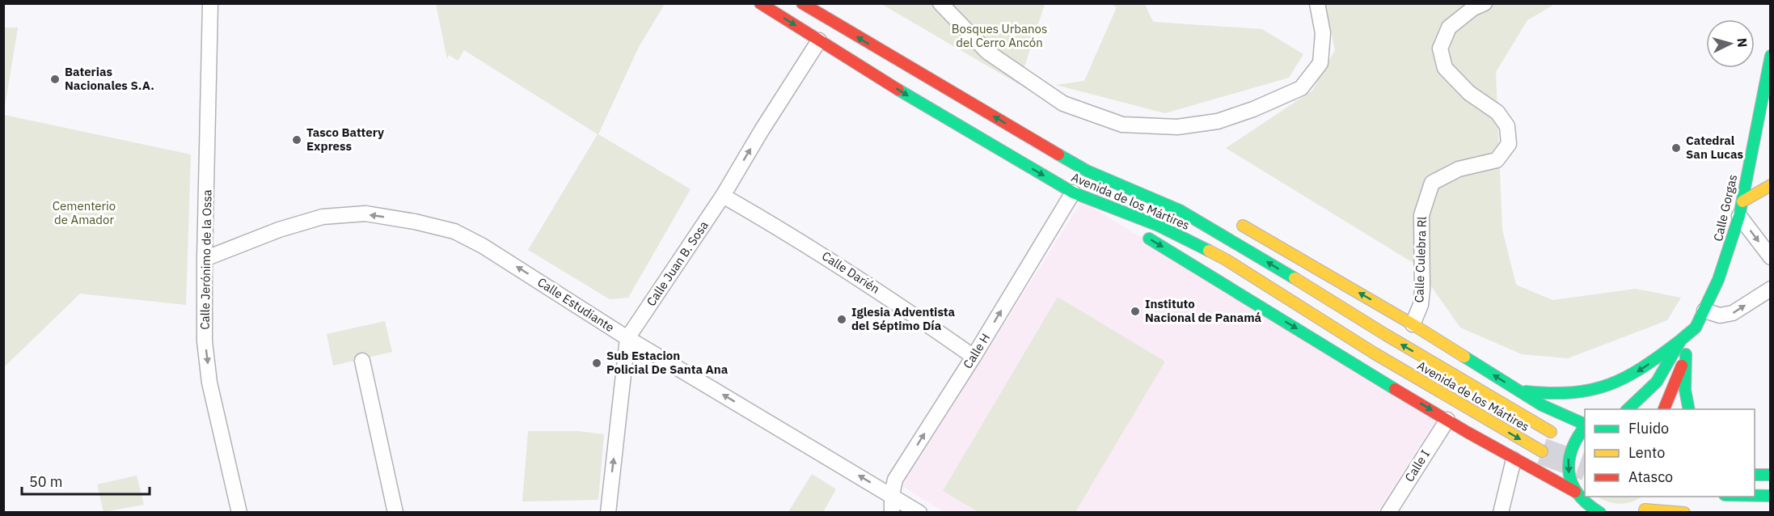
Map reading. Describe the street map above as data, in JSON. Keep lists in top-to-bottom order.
{
  "streets": {
    "main road": ["Avenida de los Mártires", "Calle Gorgas"],
    "street": [
      "Calle Jerónimo de la Ossa",
      "Calle Culebra Rl",
      "Calle Juan B. Sosa",
      "Calle Darién",
      "Calle Estudiante",
      "Calle H",
      "Calle I"
    ]
  },
  "crossings": [
    ["Avenida de los Mártires", "Calle Juan B. Sosa"],
    ["Avenida de los Mártires", "Calle H"],
    ["Calle Jerónimo de la Ossa", "Calle Estudiante"],
    ["Calle Juan B. Sosa", "Calle Darién"],
    ["Calle Juan B. Sosa", "Calle Estudiante"],
    ["Calle Darién", "Calle H"],
    ["Calle Estudiante", "Calle H"]
  ],
  "one_way": [
    "Calle Jerónimo de la Ossa",
    "Calle Juan B. Sosa",
    "Calle Estudiante",
    "Calle H"
  ],
  "parks": ["Bosques Urbanos del Cerro Ancón", "Cementerio de Amador"],
  "places": [
    "Baterias Nacionales S.A.",
    "Tasco Battery Express",
    "Catedral San Lucas",
    "Instituto Nacional de Panamá",
    "Iglesia Adventista del Séptimo Día",
    "Sub Estacion Policial De Santa Ana"
  ],
  "legend": ["Fluido", "Lento", "Atasco"],
  "scale_bar": "50 m",
  "north": "right"
}
